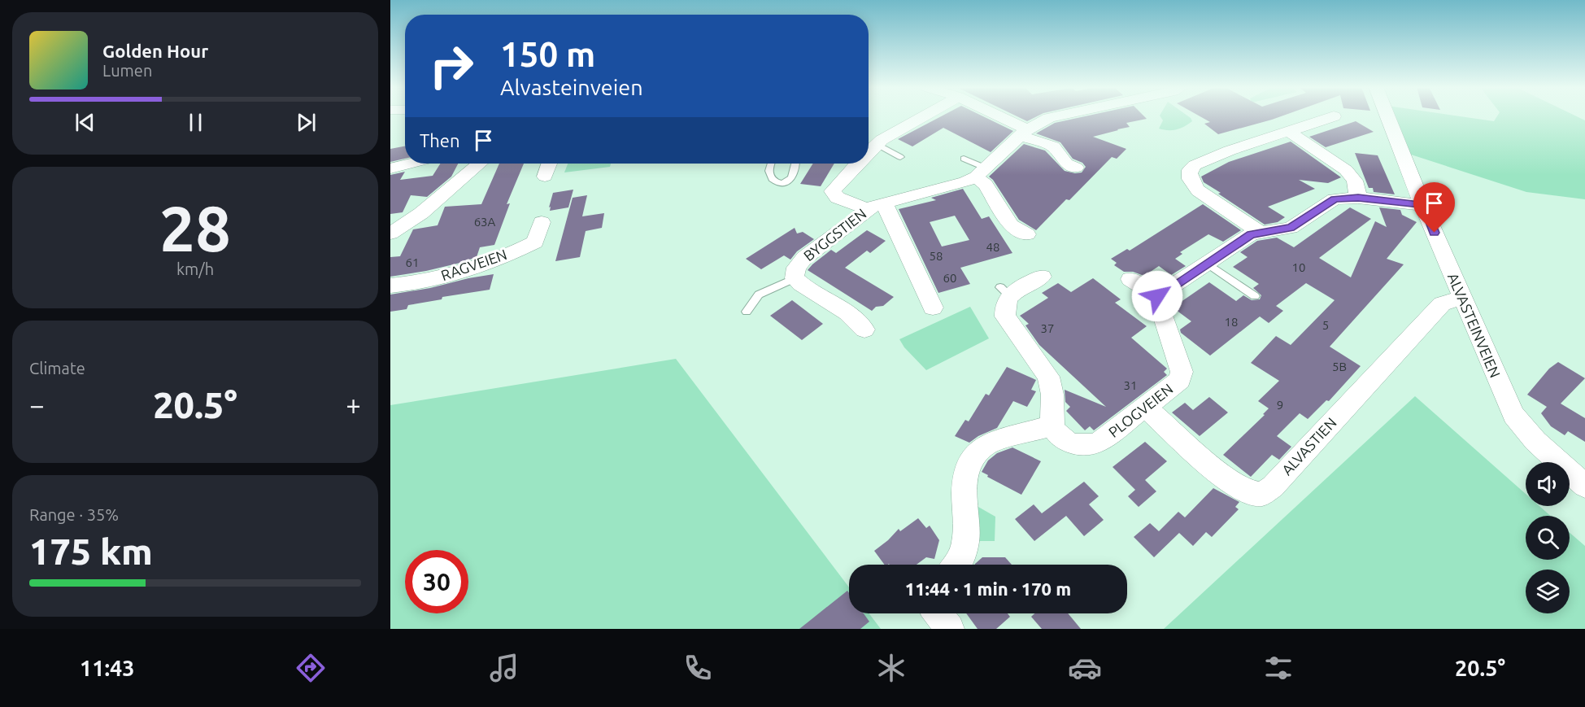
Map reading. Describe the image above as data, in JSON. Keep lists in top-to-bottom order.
{
  "streets": {
    "street": [
      "BYGGSTIEN",
      "RAGVEIEN",
      "ALVASTEINVEIEN",
      "PLOGVEIEN",
      "ALVASTIEN"
    ]
  },
  "crossings": [
    ["ALVASTEINVEIEN", "ALVASTIEN"],
    ["PLOGVEIEN", "ALVASTIEN"]
  ],
  "house_numbers": [
    "63A",
    "48",
    "58",
    "61",
    "10",
    "60",
    "18",
    "5",
    "37",
    "5B",
    "31",
    "9"
  ],
  "page": {
    "turn": ["150 m", "Alvasteinveien"],
    "song": ["Golden Hour", "Lumen"],
    "then": "Then",
    "tile": [
      ["28", "km/h"],
      "Climate",
      ["Range · 35%", "175 km"]
    ],
    "heat": ["−", "20.5°", "+"],
    "limit": "30",
    "trip": "11:44 · 1 min · 170 m",
    "tabs": ["11:43", "20.5°"]
  }
}
